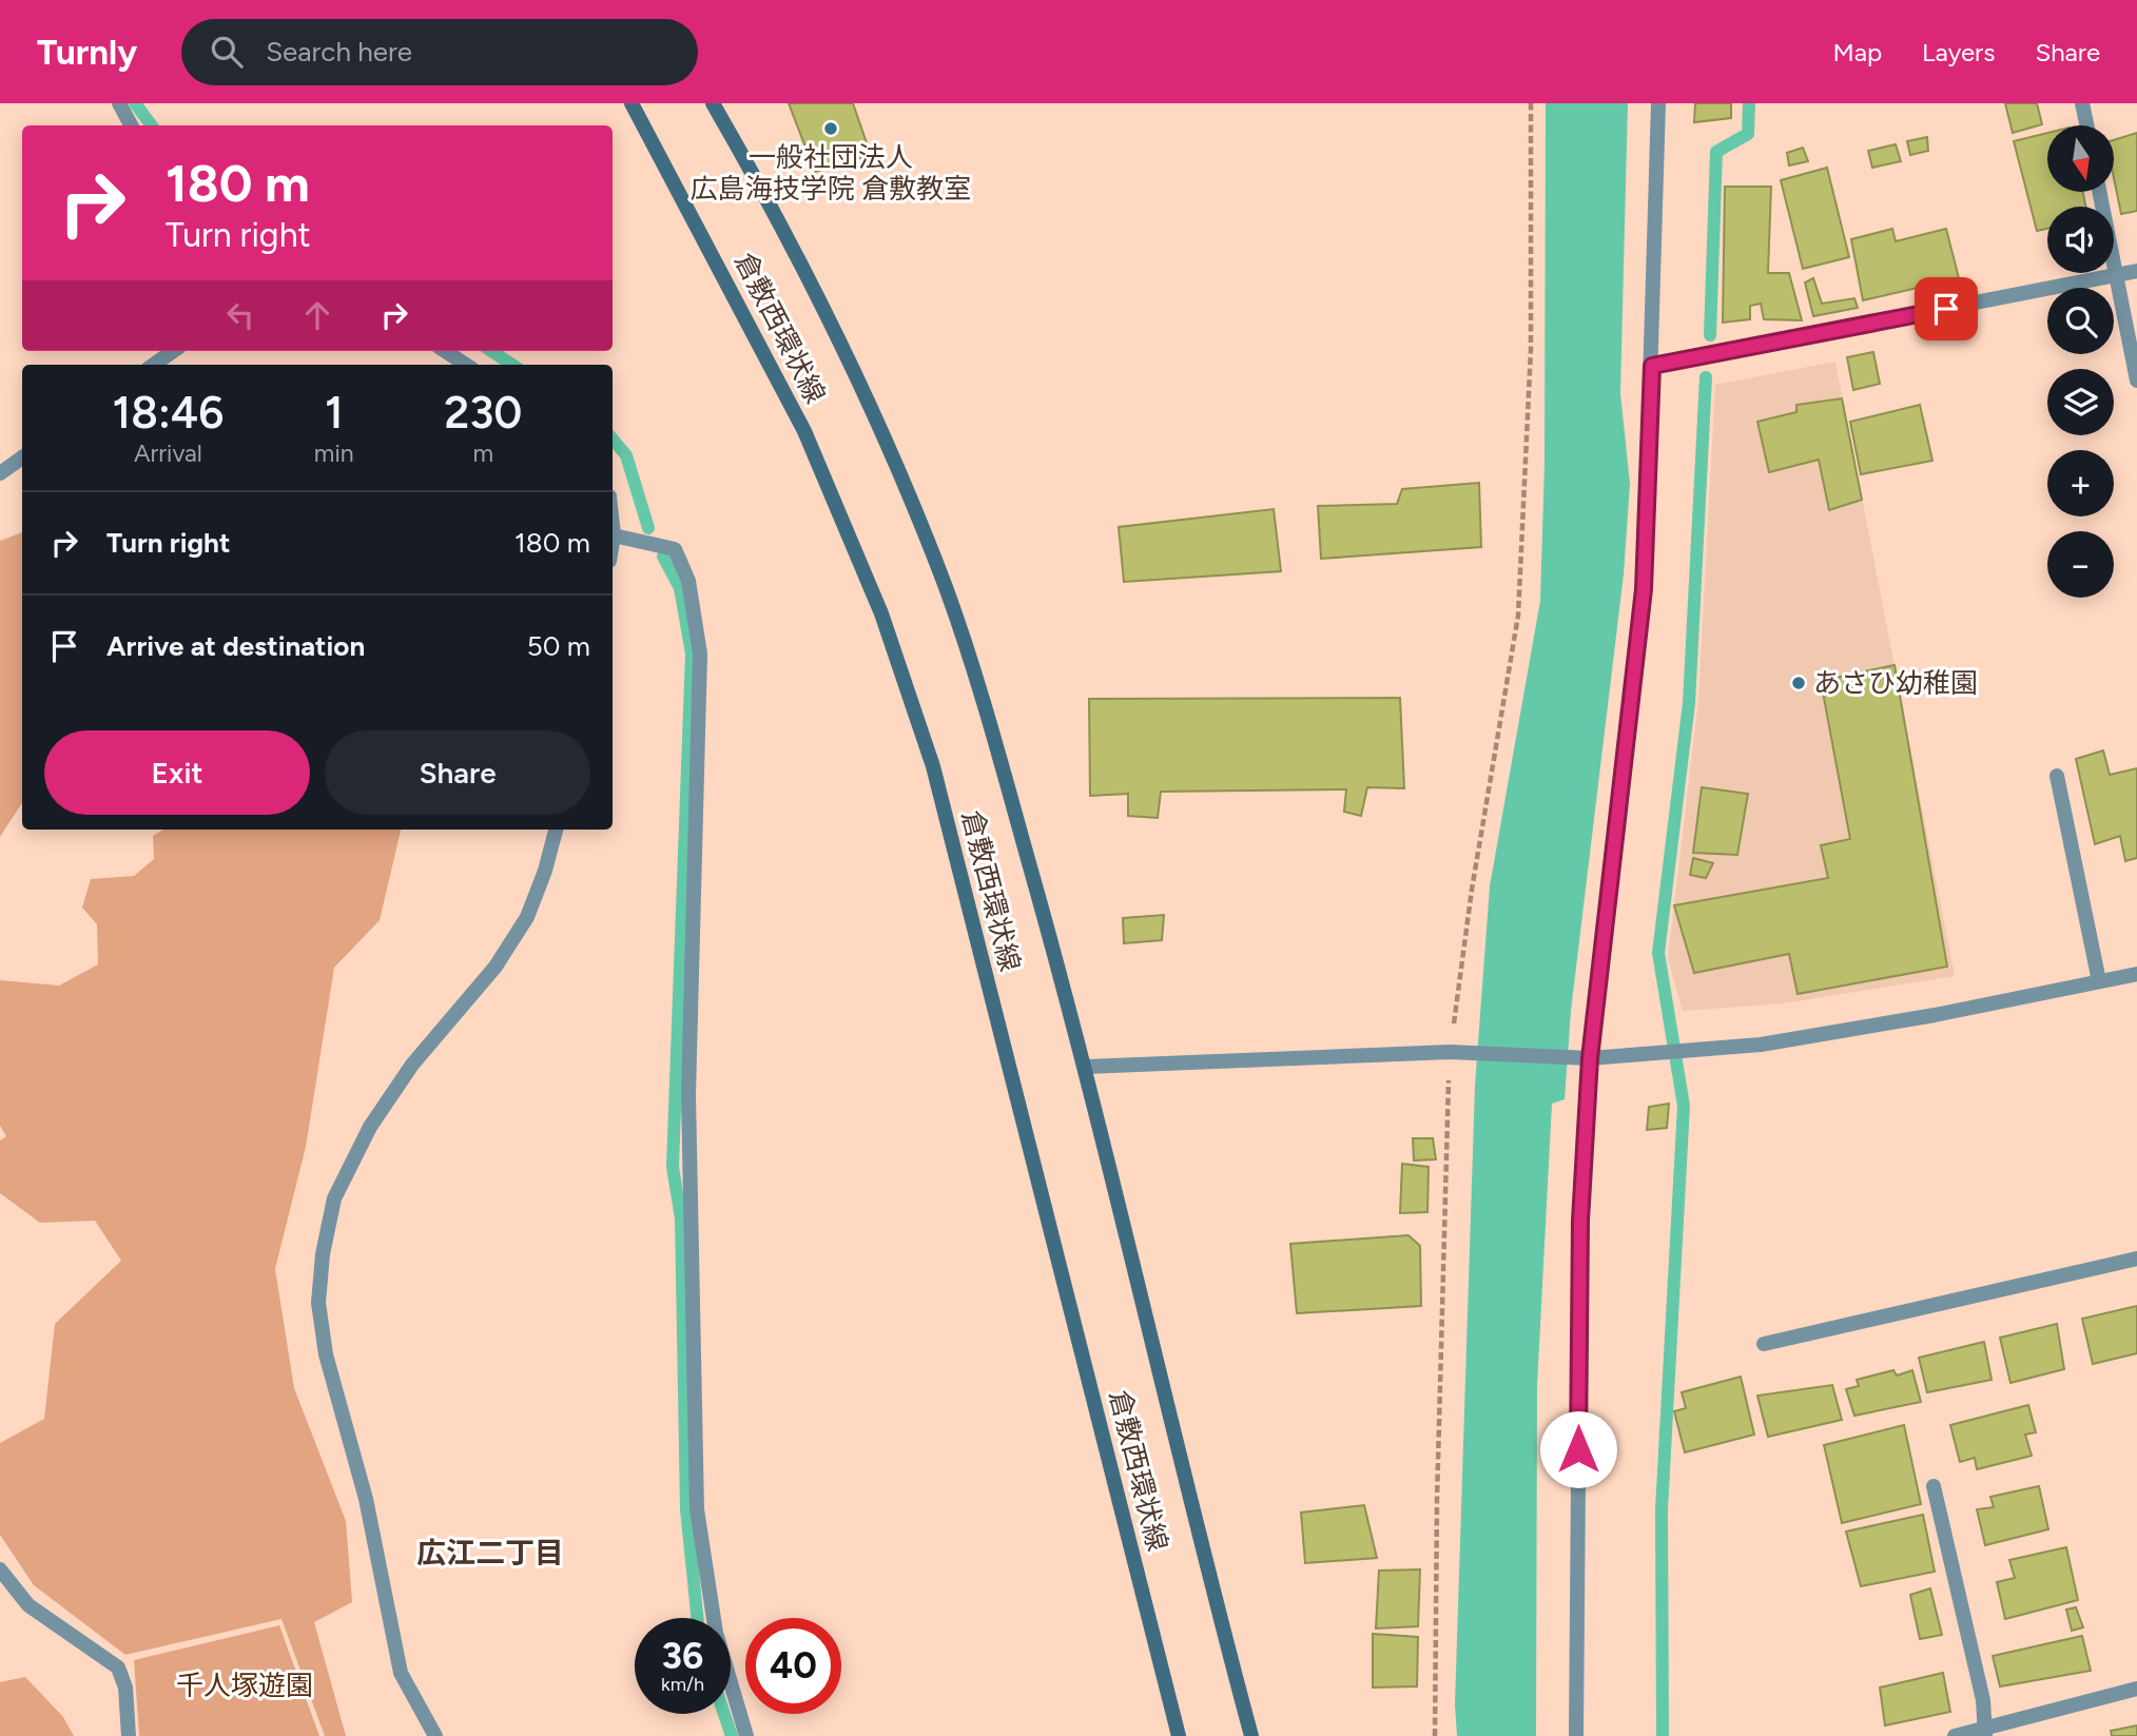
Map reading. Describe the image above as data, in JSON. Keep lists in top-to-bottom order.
{
  "streets": {
    "main road": ["倉敷西環状線"]
  },
  "districts": ["広江二丁目"],
  "parks": ["千人塚遊園"],
  "places": ["一般社団法人 広島海技学院 倉敷教室", "あさひ幼稚園"],
  "north": "bottom",
  "page": {
    "header": "Turnly",
    "search": "Search here",
    "nav": ["Map", "Layers", "Share"],
    "map_buttons": ["+", "−"],
    "turn": ["180 m", "Turn right"],
    "eta": [
      "18:46",
      "Arrival",
      "1",
      "min",
      "230",
      "m"
    ],
    "list": [
      {
        "name": "Turn right",
        "value": "180 m"
      },
      {
        "name": "Arrive at destination",
        "value": "50 m"
      }
    ],
    "buttons": ["Exit", "Share"],
    "speed": "36 km/h",
    "limit": "40"
  }
}
